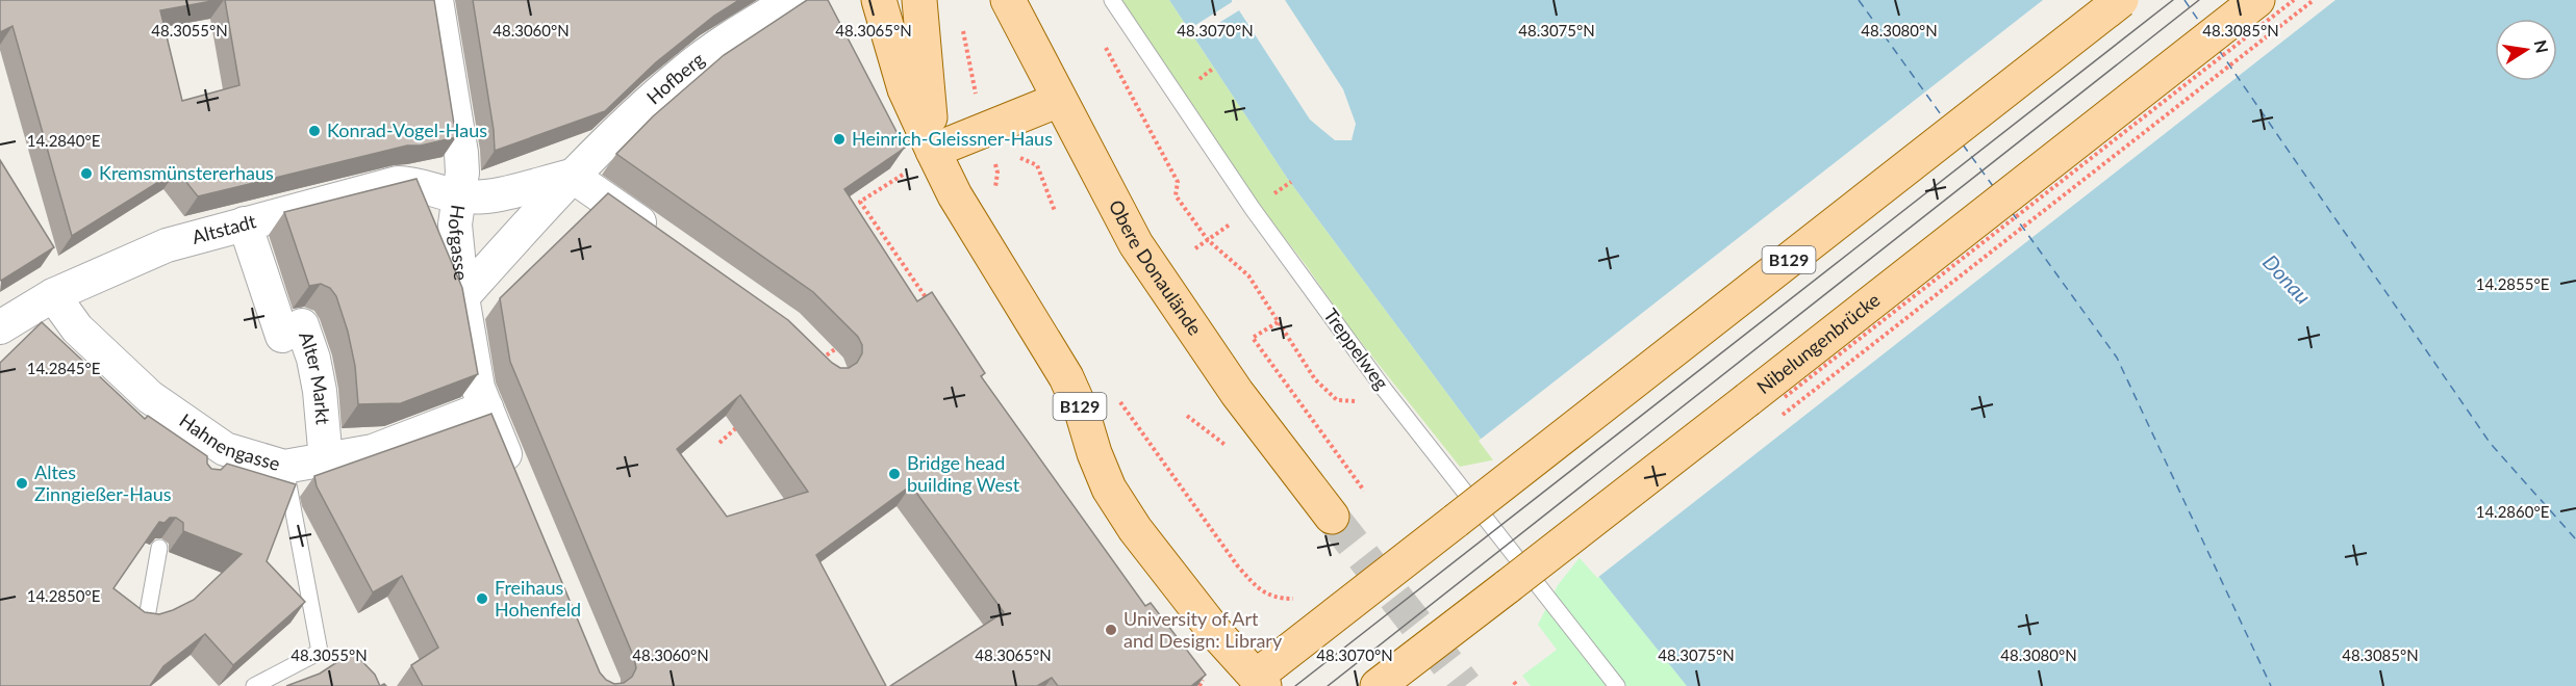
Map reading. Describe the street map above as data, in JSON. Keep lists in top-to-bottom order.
{
  "streets": {
    "main road": ["B129", "Obere Donaulände", "Nibelungenbrücke"],
    "street": [
      "Hofberg",
      "Altstadt",
      "Hofgasse",
      "Alter Markt",
      "Hahnengasse"
    ],
    "lane": ["Treppelweg"]
  },
  "crossings": [
    ["Hofberg", "Hofgasse"],
    ["Altstadt", "Hofgasse"],
    ["Altstadt", "Alter Markt"],
    ["Altstadt", "Hahnengasse"],
    ["Hofgasse", "Hahnengasse"],
    ["Alter Markt", "Hahnengasse"]
  ],
  "water": ["Donau"],
  "places": [
    "Konrad-Vogel-Haus",
    "Heinrich-Gleissner-Haus",
    "Kremsmünstererhaus",
    "Bridge head building West",
    "Altes Zinngießer-Haus",
    "Freihaus Hohenfeld",
    "University of Art and Design: Library"
  ],
  "north": "right",
  "coordinates": [
    "48.3055°N",
    "48.3060°N",
    "48.3065°N",
    "48.3070°N",
    "48.3075°N",
    "48.3080°N",
    "48.3085°N",
    "14.2840°E",
    "14.2855°E",
    "14.2845°E",
    "14.2860°E",
    "14.2850°E"
  ]
}
